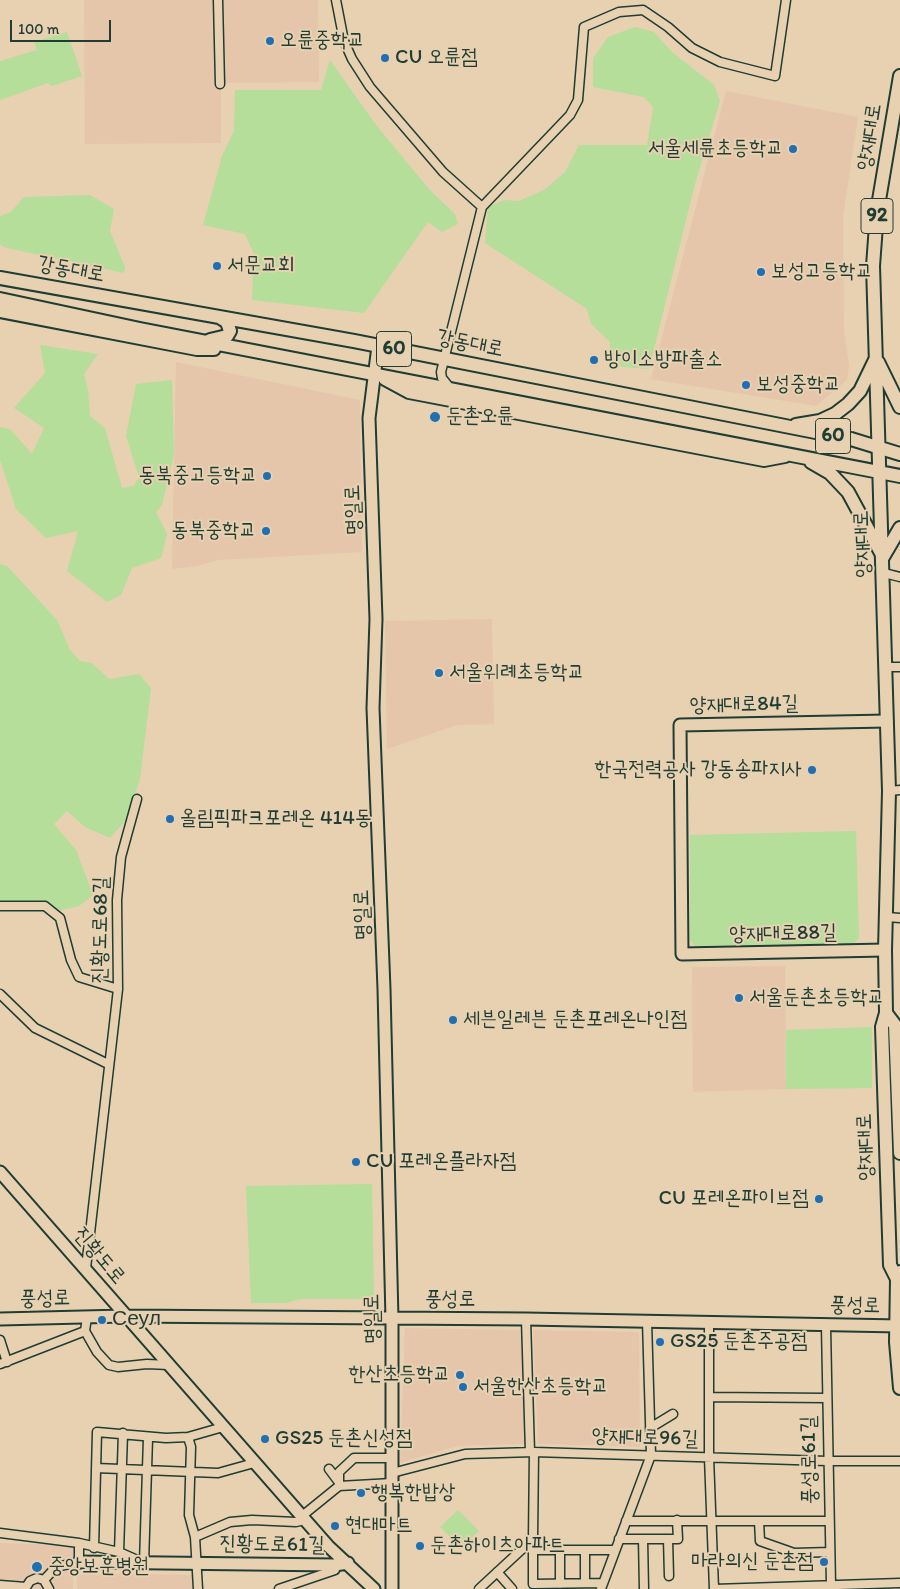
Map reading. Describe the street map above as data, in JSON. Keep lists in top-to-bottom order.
{
  "streets": {
    "main road": [
      "양재대로",
      "92",
      "강동대로",
      "60",
      "명일로",
      "양재대로84길",
      "양재대로88길",
      "진황도로",
      "풍성로",
      "진황도로61길"
    ],
    "street": ["진황도로68길", "양재대로96길", "풍성로61길"]
  },
  "crossings": [
    ["양재대로", "강동대로"],
    ["양재대로", "양재대로84길"],
    ["양재대로", "양재대로88길"],
    ["양재대로", "풍성로"],
    ["강동대로", "명일로"],
    ["명일로", "풍성로"],
    ["명일로", "양재대로96길"],
    ["양재대로84길", "양재대로88길"],
    ["진황도로68길", "진황도로"],
    ["진황도로", "풍성로"],
    ["진황도로", "진황도로61길"],
    ["풍성로", "풍성로61길"],
    ["양재대로96길", "풍성로61길"]
  ],
  "places": [
    "오륜중학교",
    "CU 오륜점",
    "서울세륜초등학교",
    "서문교회",
    "보성고등학교",
    "방이소방파출소",
    "보성중학교",
    "둔촌오륜",
    "동북중고등학교",
    "동북중학교",
    "서울위례초등학교",
    "한국전력공사 강동송파지사",
    "올림픽파크포레온 414동",
    "서울둔촌초등학교",
    "세븐일레븐 둔촌포레온나인점",
    "CU 포레온플라자점",
    "CU 포레온파이브점",
    "Сеул",
    "GS25 둔촌주공점",
    "한산초등학교",
    "서울한산초등학교",
    "GS25 둔촌신성점",
    "행복한밥상",
    "현대마트",
    "둔촌하이츠아파트",
    "마라의신 둔촌점",
    "중앙보훈병원"
  ],
  "scale_bar": "100 m"
}
